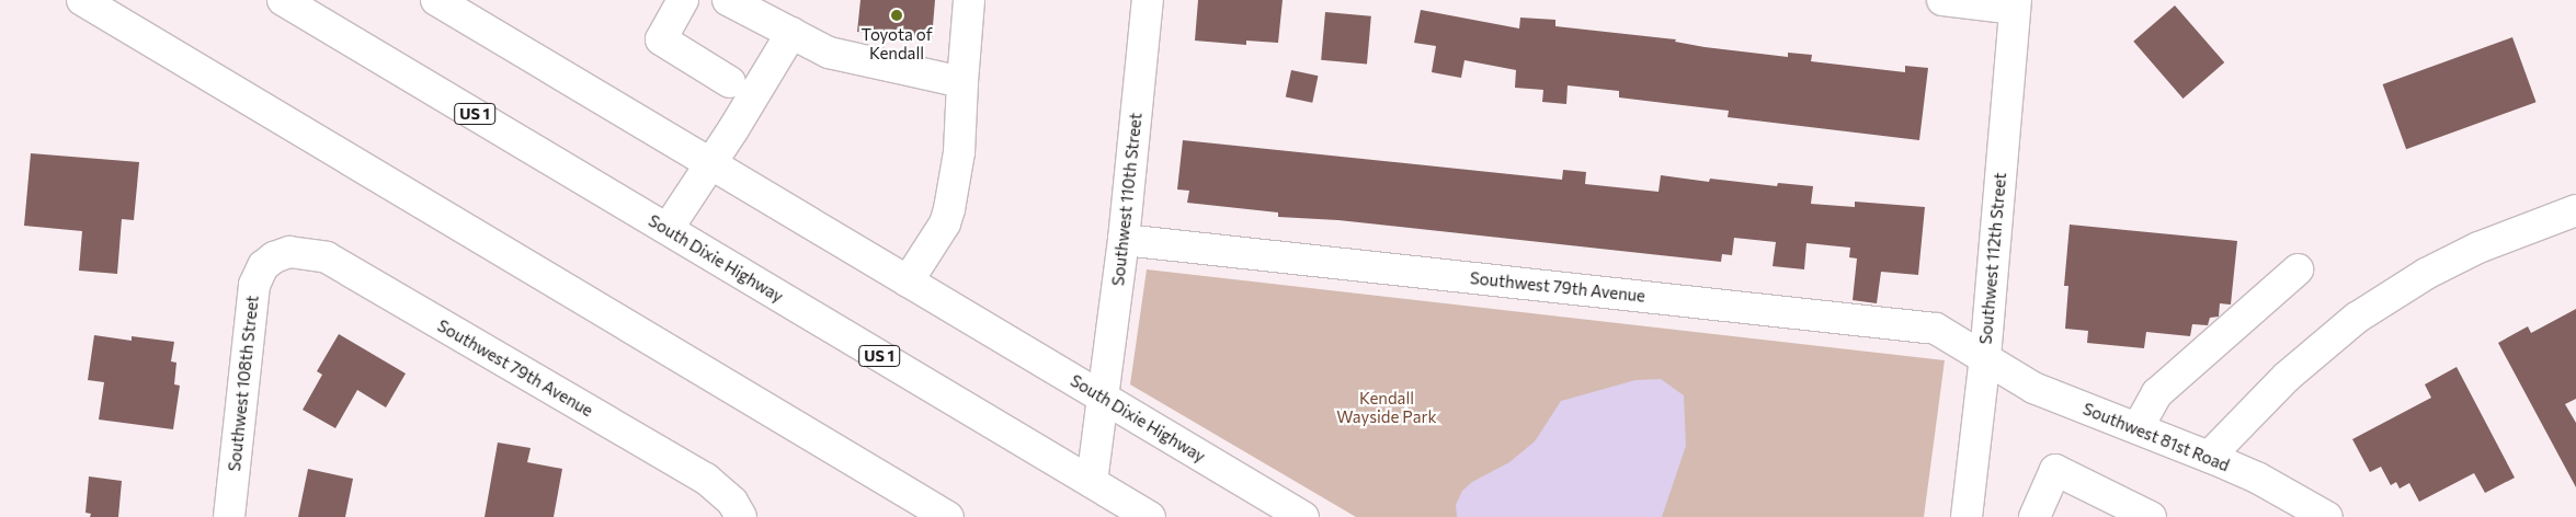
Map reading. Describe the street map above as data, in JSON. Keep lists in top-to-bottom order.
{
  "streets": {
    "main road": [
      "US 1",
      "Southwest 110th Street",
      "South Dixie Highway",
      "Southwest 112th Street",
      "Southwest 79th Avenue",
      "Southwest 108th Street",
      "Southwest 81st Road"
    ]
  },
  "crossings": [
    ["Southwest 110th Street", "South Dixie Highway"],
    ["Southwest 110th Street", "Southwest 79th Avenue"],
    ["Southwest 112th Street", "Southwest 79th Avenue"],
    ["Southwest 112th Street", "Southwest 81st Road"],
    ["Southwest 79th Avenue", "Southwest 108th Street"],
    ["Southwest 79th Avenue", "Southwest 81st Road"]
  ],
  "parks": ["Kendall Wayside Park"],
  "places": ["Toyota of Kendall"]
}
